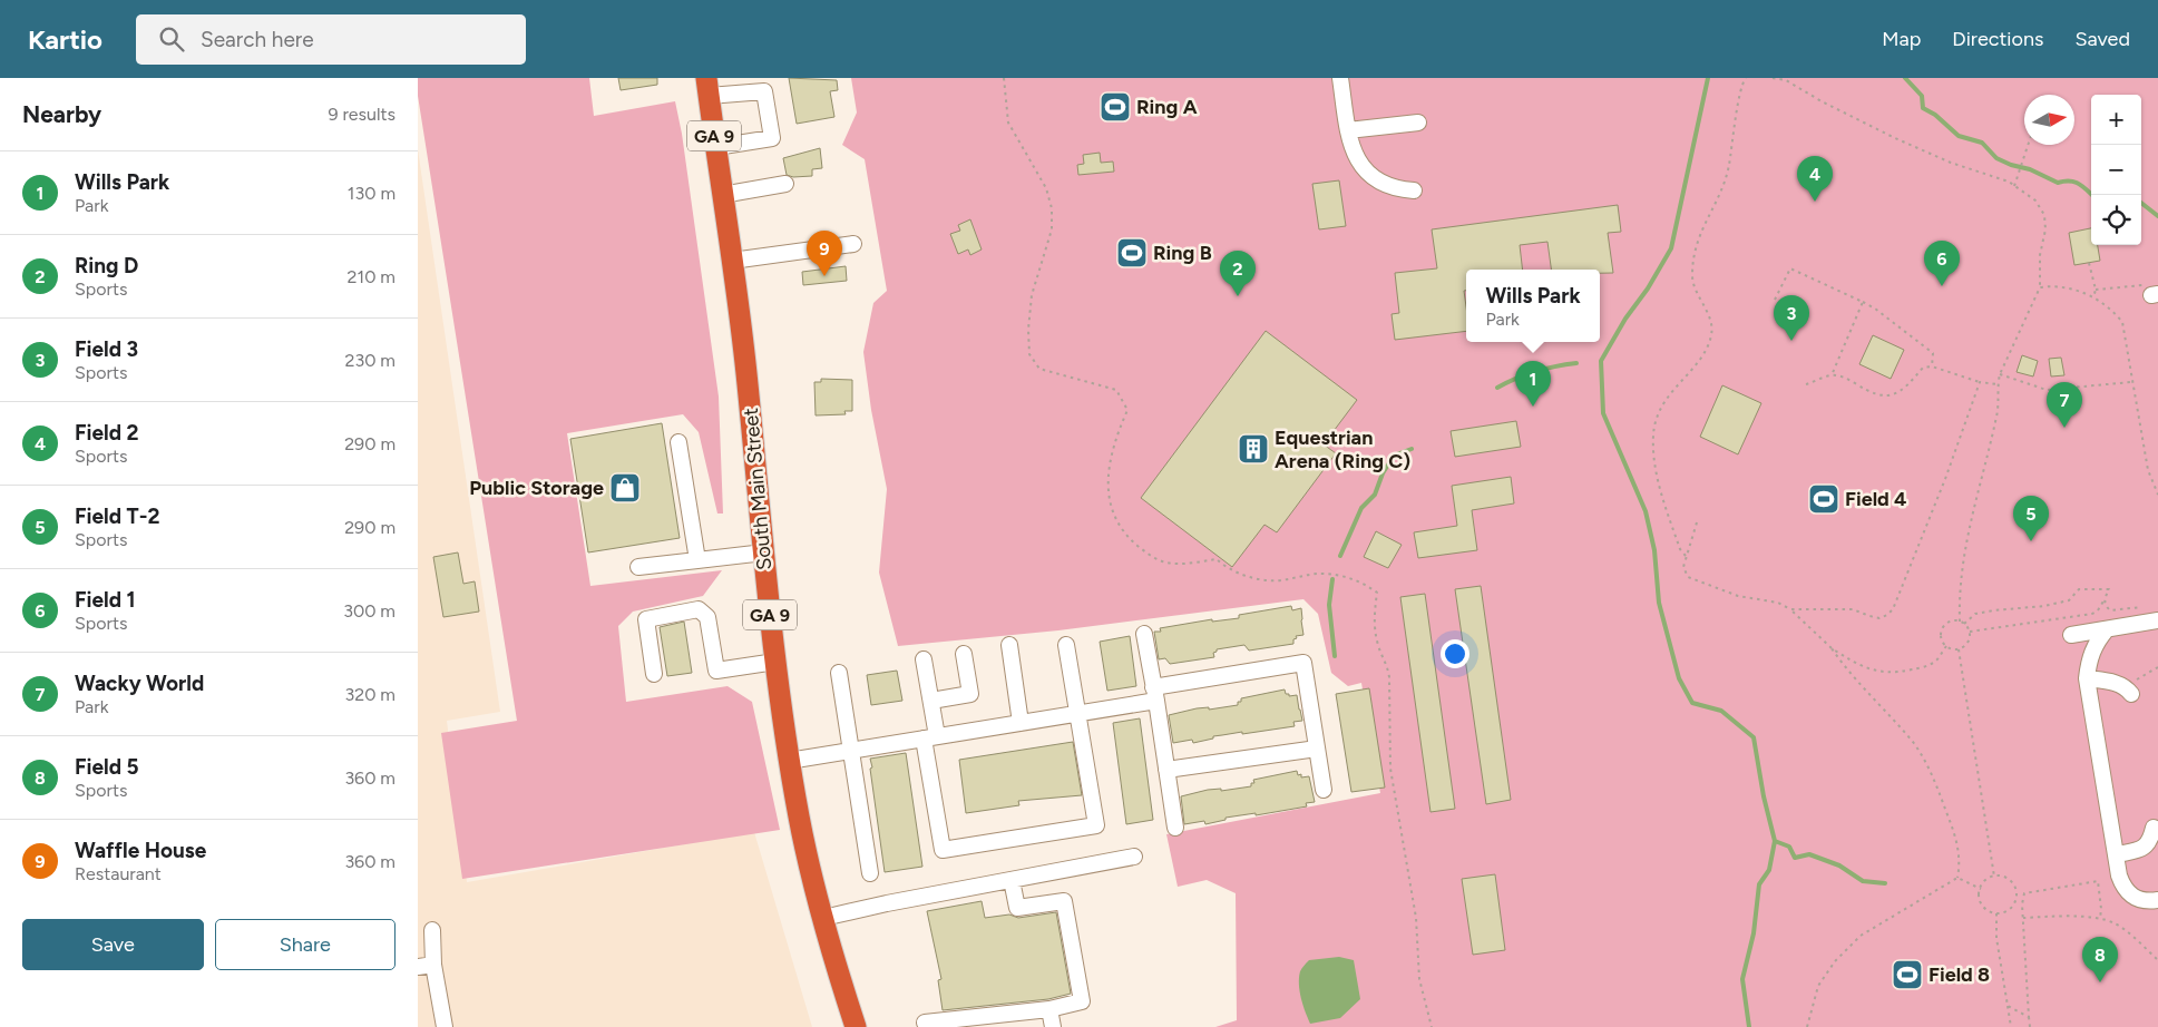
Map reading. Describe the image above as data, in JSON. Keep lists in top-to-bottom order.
{
  "streets": {
    "highway": ["GA 9", "South Main Street"]
  },
  "places": {
    "sports": [
      "Ring A",
      "Ring B",
      "Field 4",
      "Field 8"
    ],
    "building": ["Equestrian Arena (Ring C)"],
    "shop": ["Public Storage"]
  },
  "north": "right",
  "page": {
    "header": "Kartio",
    "search": "Search here",
    "nav": ["Map", "Directions", "Saved"],
    "heading": ["Nearby", "9 results"],
    "map_buttons": ["+", "−"],
    "list": [
      {
        "mark": "1",
        "name": "Wills Park",
        "note": "Park",
        "value": "130 m"
      },
      {
        "mark": "2",
        "name": "Ring D",
        "note": "Sports",
        "value": "210 m"
      },
      {
        "mark": "3",
        "name": "Field 3",
        "note": "Sports",
        "value": "230 m"
      },
      {
        "mark": "4",
        "name": "Field 2",
        "note": "Sports",
        "value": "290 m"
      },
      {
        "mark": "5",
        "name": "Field T-2",
        "note": "Sports",
        "value": "290 m"
      },
      {
        "mark": "6",
        "name": "Field 1",
        "note": "Sports",
        "value": "300 m"
      },
      {
        "mark": "7",
        "name": "Wacky World",
        "note": "Park",
        "value": "320 m"
      },
      {
        "mark": "8",
        "name": "Field 5",
        "note": "Sports",
        "value": "360 m"
      },
      {
        "mark": "9",
        "name": "Waffle House",
        "note": "Restaurant",
        "value": "360 m"
      }
    ],
    "pins": [
      "4",
      "9",
      "6",
      "2",
      "3",
      "1",
      "7",
      "5",
      "8"
    ],
    "popup": ["Wills Park", "Park"],
    "buttons": ["Save", "Share"]
  }
}
